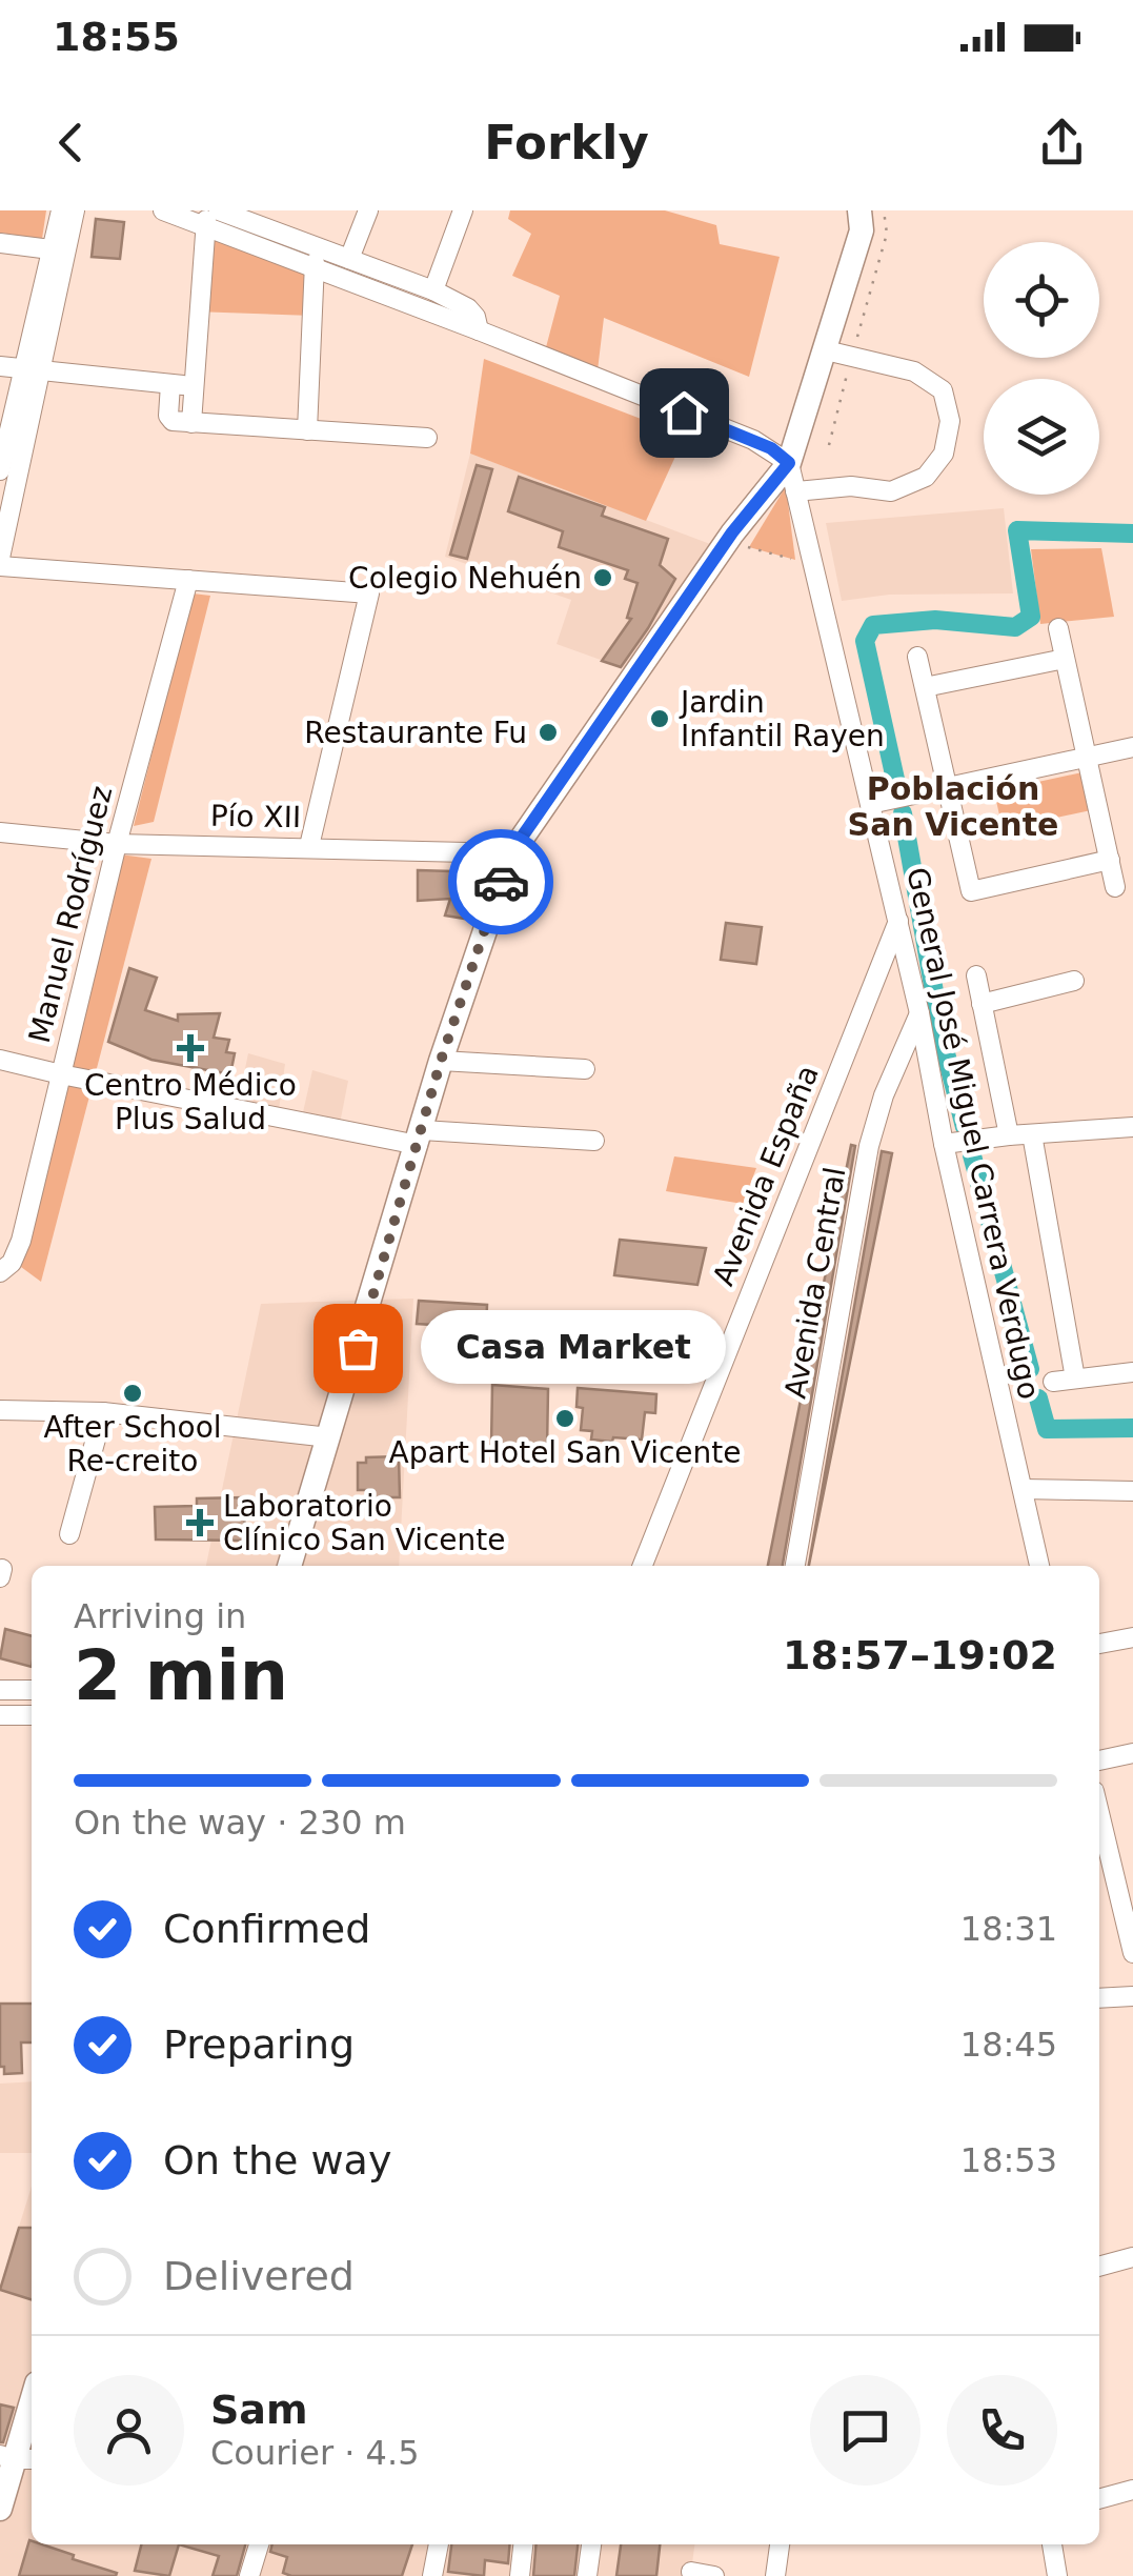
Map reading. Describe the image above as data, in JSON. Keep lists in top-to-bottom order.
{
  "streets": {
    "street": [
      "Pío XII",
      "Manuel Rodríguez",
      "General José Miguel Carrera Verdugo",
      "Avenida España",
      "Avenida Central"
    ]
  },
  "crossings": [
    ["Pío XII", "Manuel Rodríguez"],
    ["General José Miguel Carrera Verdugo", "Avenida España"],
    ["General José Miguel Carrera Verdugo", "Avenida Central"]
  ],
  "districts": ["Población San Vicente"],
  "places": {
    "other": [
      "Colegio Nehuén",
      "Jardin Infantil Rayen",
      "Restaurante Fu",
      "Casa Market",
      "After School Re-creito",
      "Apart Hotel San Vicente"
    ],
    "health": ["Centro Médico Plus Salud", "Laboratorio Clínico San Vicente"]
  },
  "page": {
    "status": "18:55",
    "header": "Forkly",
    "bubble": "Casa Market",
    "heading": ["2 min", "Arriving in", "18:57–19:02"],
    "panel": ["Sam", "Courier · 4.5"],
    "bar": "On the way · 230 m",
    "list": [
      ["Confirmed", "18:31"],
      ["Preparing", "18:45"],
      ["On the way", "18:53"],
      "Delivered"
    ]
  }
}
